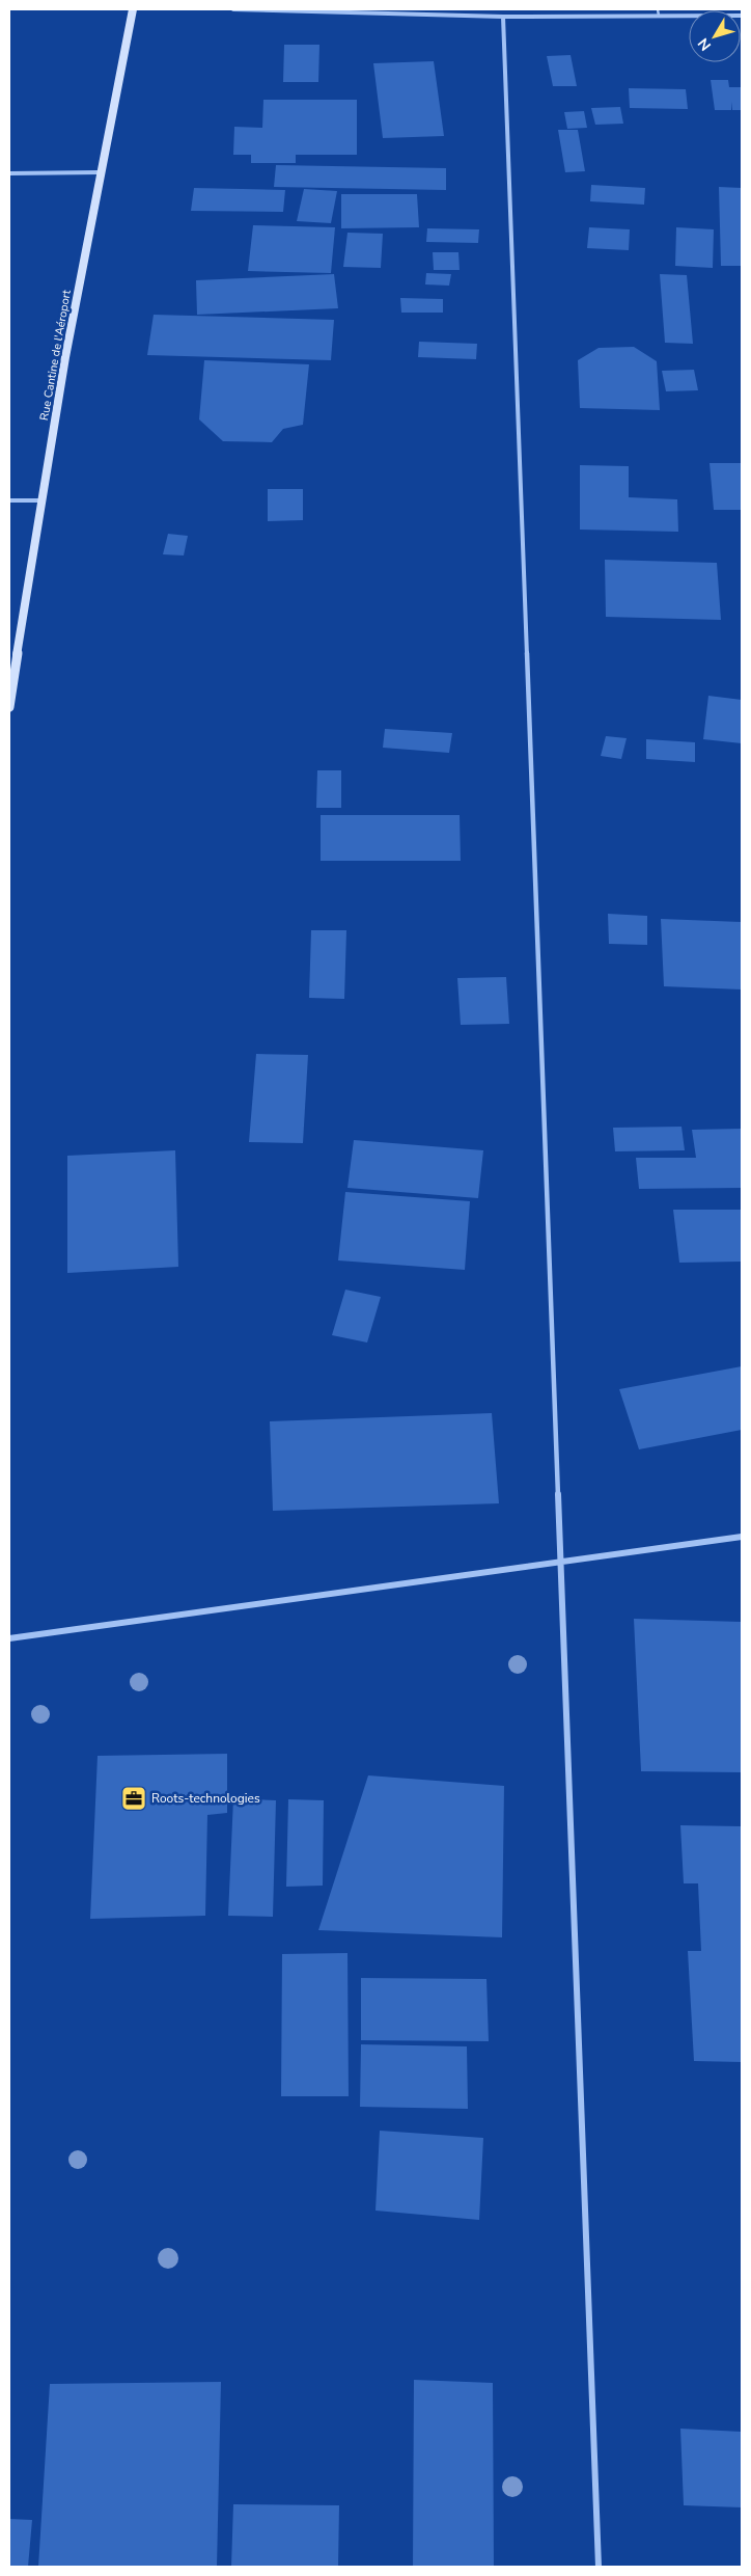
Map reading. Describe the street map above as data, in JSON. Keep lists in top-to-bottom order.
{
  "streets": {
    "main road": ["Rue Cantine de l'Aéroport"]
  },
  "places": {
    "office": ["Roots-technologies"]
  },
  "north": "bottom left"
}
